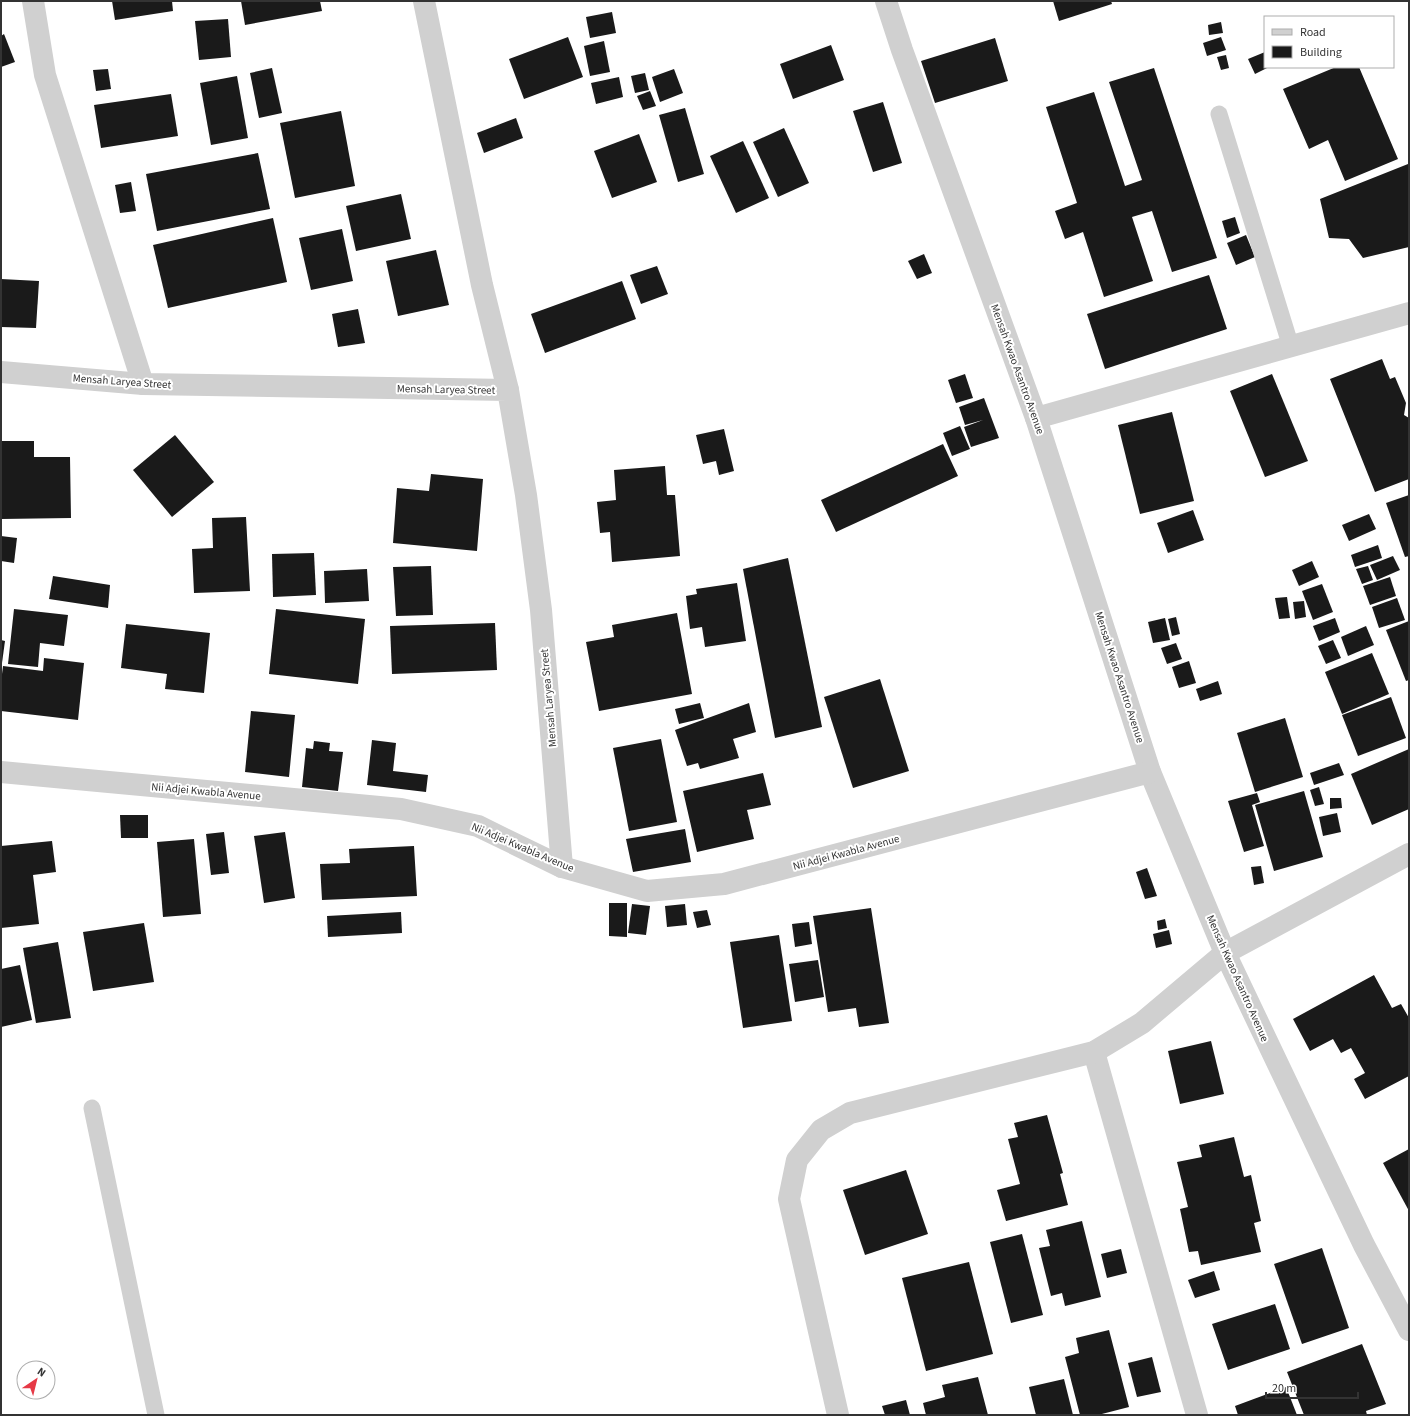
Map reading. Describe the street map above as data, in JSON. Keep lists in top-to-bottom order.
{
  "streets": {
    "street": ["Mensah Kwao Asantro Avenue", "Mensah Laryea Street", "Nii Adjei Kwabla Avenue"]
  },
  "crossings": [
    ["Mensah Kwao Asantro Avenue", "Nii Adjei Kwabla Avenue"],
    ["Mensah Laryea Street", "Nii Adjei Kwabla Avenue"]
  ],
  "legend": ["Road", "Building"],
  "scale_bar": "20 m",
  "north": "top right"
}
